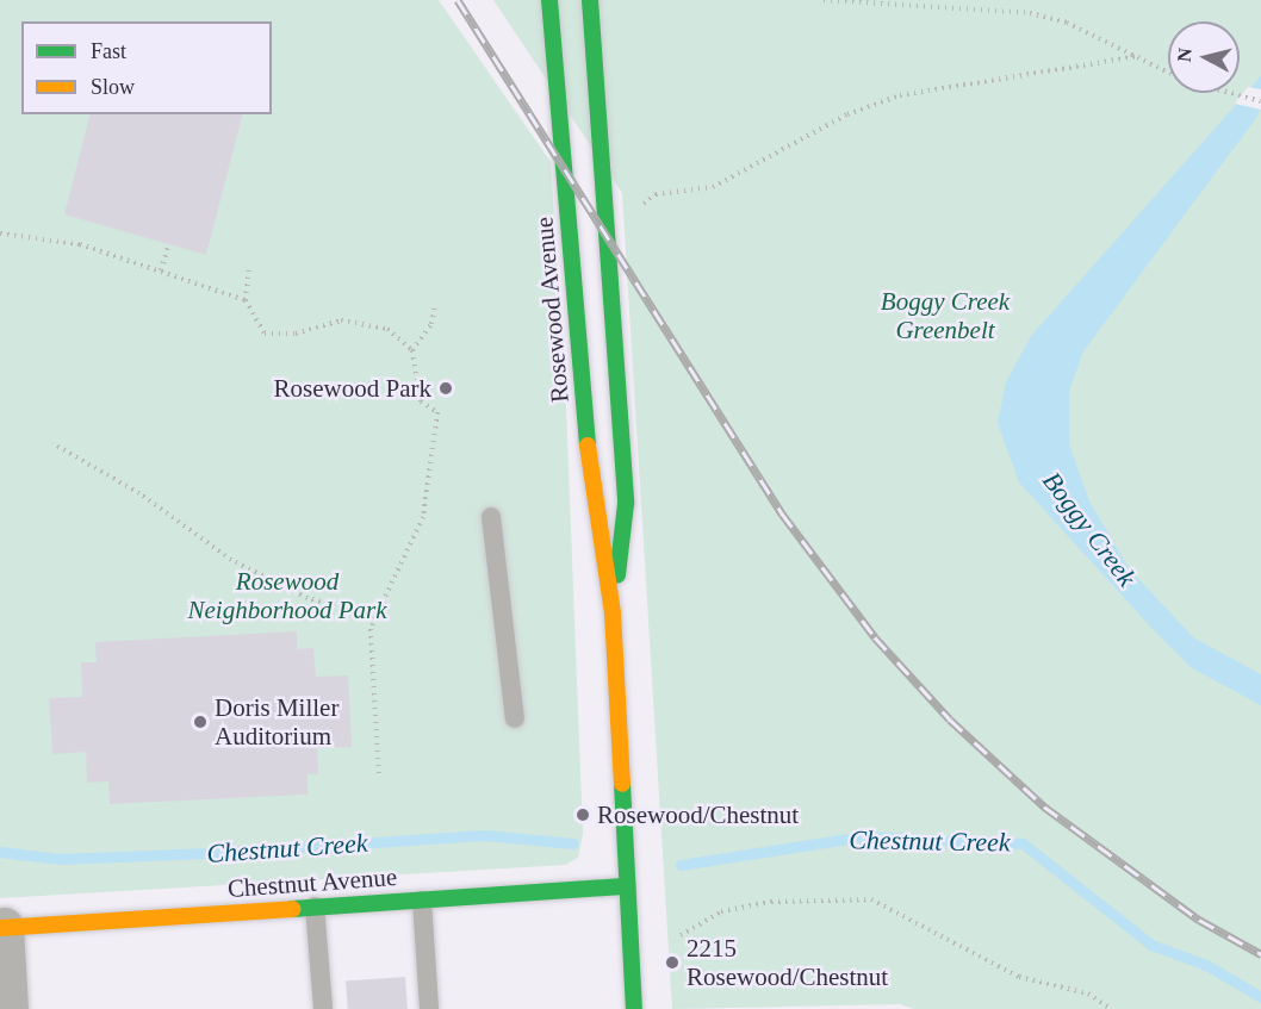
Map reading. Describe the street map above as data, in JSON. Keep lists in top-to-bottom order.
{
  "streets": {
    "street": ["Rosewood Avenue", "Chestnut Avenue"]
  },
  "crossings": [
    ["Rosewood Avenue", "Chestnut Avenue"]
  ],
  "water": ["Boggy Creek", "Chestnut Creek"],
  "parks": ["Boggy Creek Greenbelt", "Rosewood Neighborhood Park"],
  "places": [
    "Rosewood Park",
    "Doris Miller Auditorium",
    "Rosewood/Chestnut",
    "2215 Rosewood/Chestnut"
  ],
  "legend": ["Fast", "Slow"],
  "north": "left"
}
